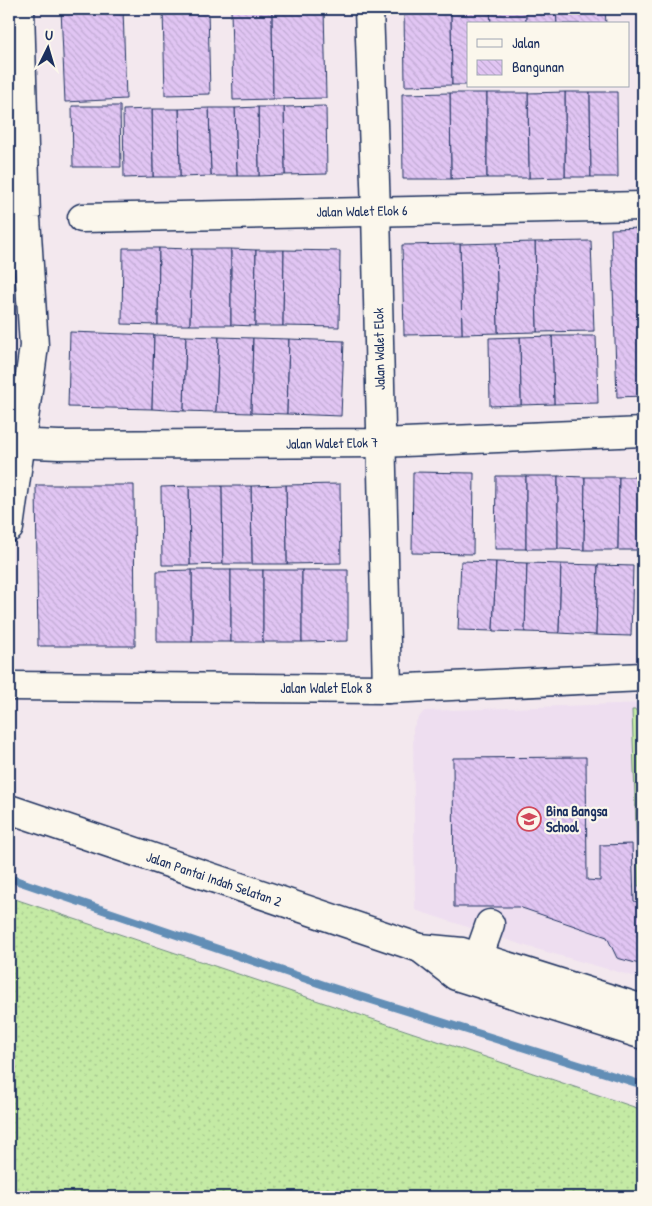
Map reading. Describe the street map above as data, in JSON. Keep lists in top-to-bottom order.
{
  "streets": {
    "street": [
      "Jalan Walet Elok 6",
      "Jalan Walet Elok",
      "Jalan Walet Elok 7",
      "Jalan Walet Elok 8",
      "Jalan Pantai Indah Selatan 2"
    ]
  },
  "crossings": [
    ["Jalan Walet Elok 6", "Jalan Walet Elok"],
    ["Jalan Walet Elok", "Jalan Walet Elok 7"],
    ["Jalan Walet Elok", "Jalan Walet Elok 8"]
  ],
  "places": {
    "school or university": ["Bina Bangsa School"]
  },
  "legend": ["Jalan", "Bangunan"],
  "north": "top"
}
